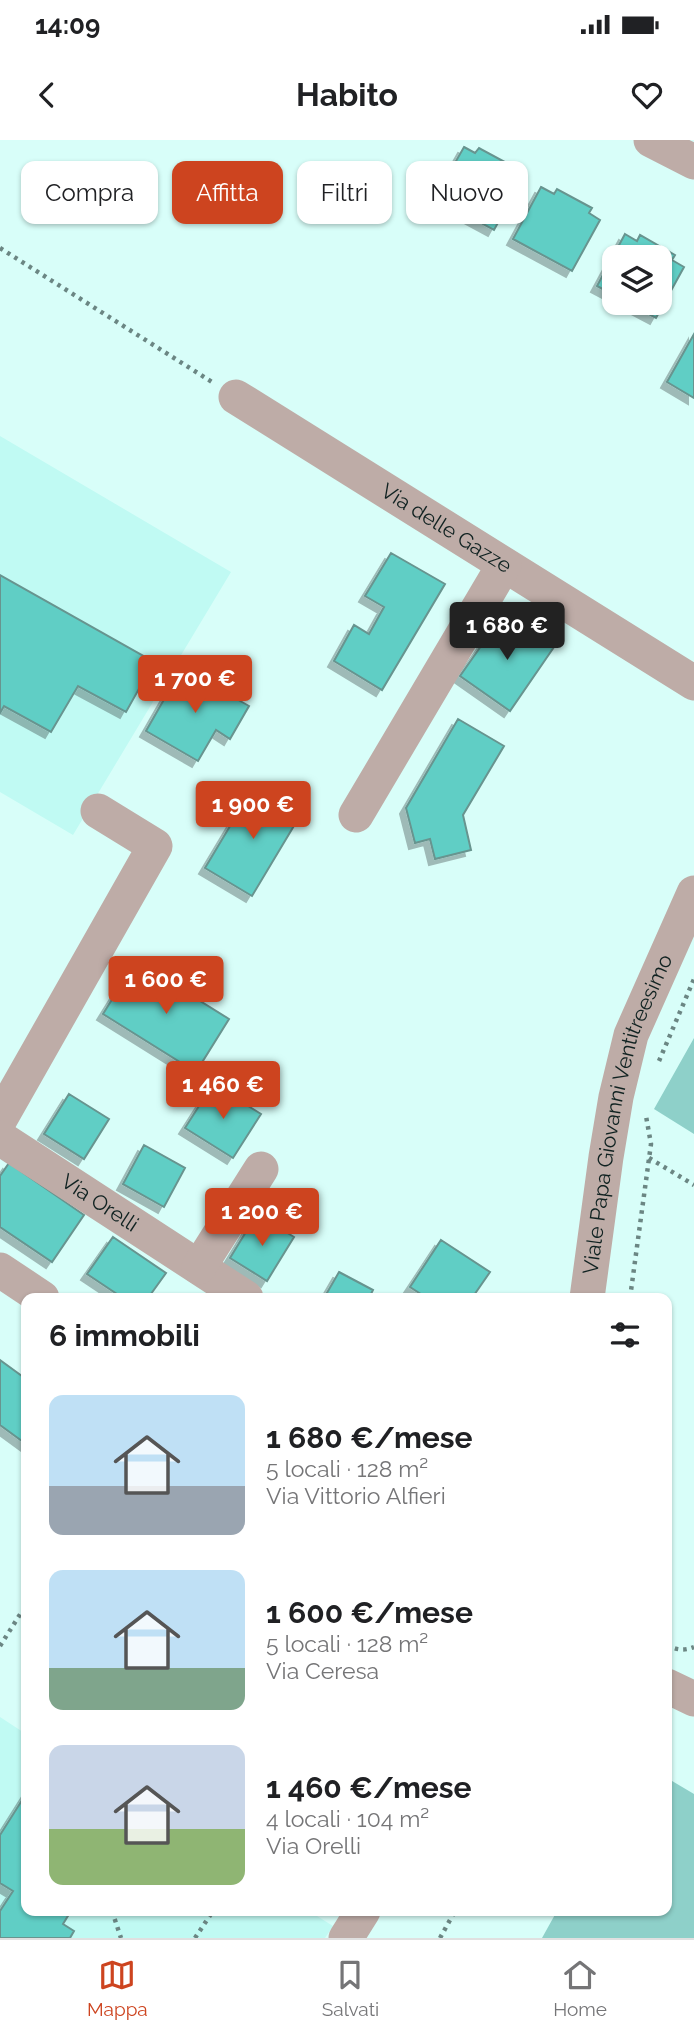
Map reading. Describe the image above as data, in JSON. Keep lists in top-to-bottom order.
{
  "streets": {
    "street": ["Via delle Gazze", "Viale Papa Giovanni Ventitreesimo", "Via Orelli"]
  },
  "page": {
    "status": "14:09",
    "header": "Habito",
    "chip": [
      "Compra",
      "Affitta",
      "Filtri",
      "Nuovo"
    ],
    "price": [
      "1 680 €",
      "1 700 €",
      "1 900 €",
      "1 600 €",
      "1 460 €",
      "1 200 €"
    ],
    "heading": "6 immobili",
    "list": [
      {
        "name": "1 680 €/mese",
        "note": "5 locali · 128 m² · Via Vittorio Alfieri"
      },
      {
        "name": "1 600 €/mese",
        "note": "5 locali · 128 m² · Via Ceresa"
      },
      {
        "name": "1 460 €/mese",
        "note": "4 locali · 104 m² · Via Orelli"
      }
    ],
    "tabs": ["Mappa", "Salvati", "Home"]
  }
}
